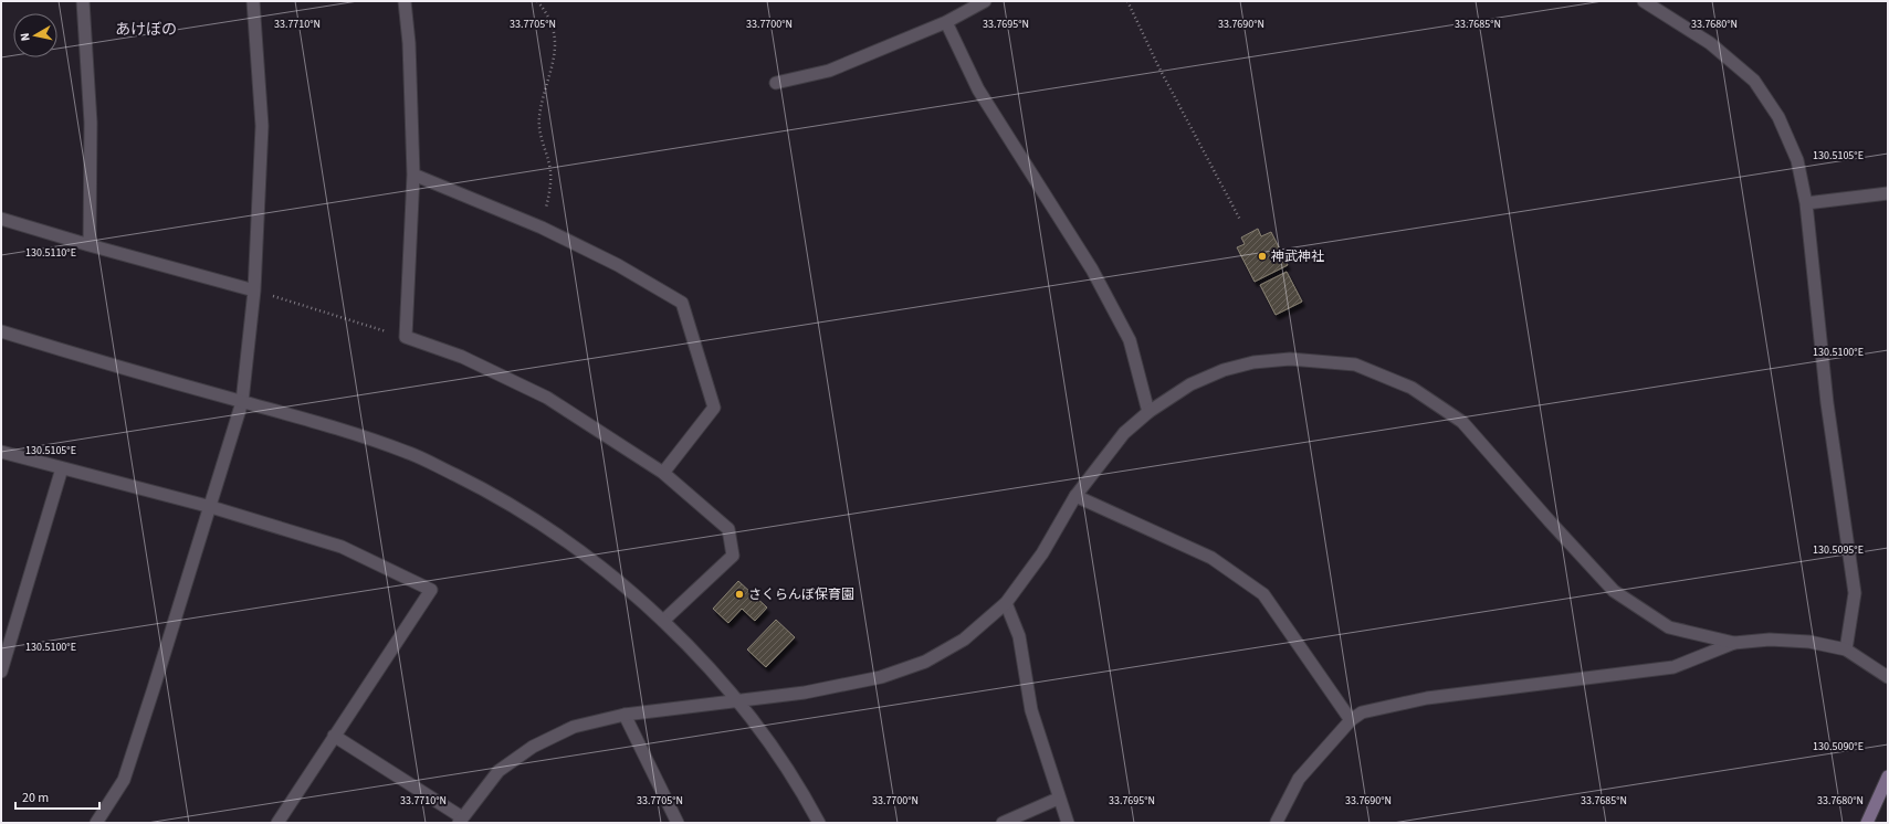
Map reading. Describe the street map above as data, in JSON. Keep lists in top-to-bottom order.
{
  "districts": ["あけぼの"],
  "places": ["神武神社", "さくらんぼ保育園"],
  "scale_bar": "20 m",
  "north": "left",
  "coordinates": [
    "33.7710°N",
    "33.7705°N",
    "33.7700°N",
    "33.7695°N",
    "33.7690°N",
    "33.7685°N",
    "33.7680°N",
    "130.5105°E",
    "130.5110°E",
    "130.5100°E",
    "130.5095°E",
    "130.5090°E"
  ]
}
